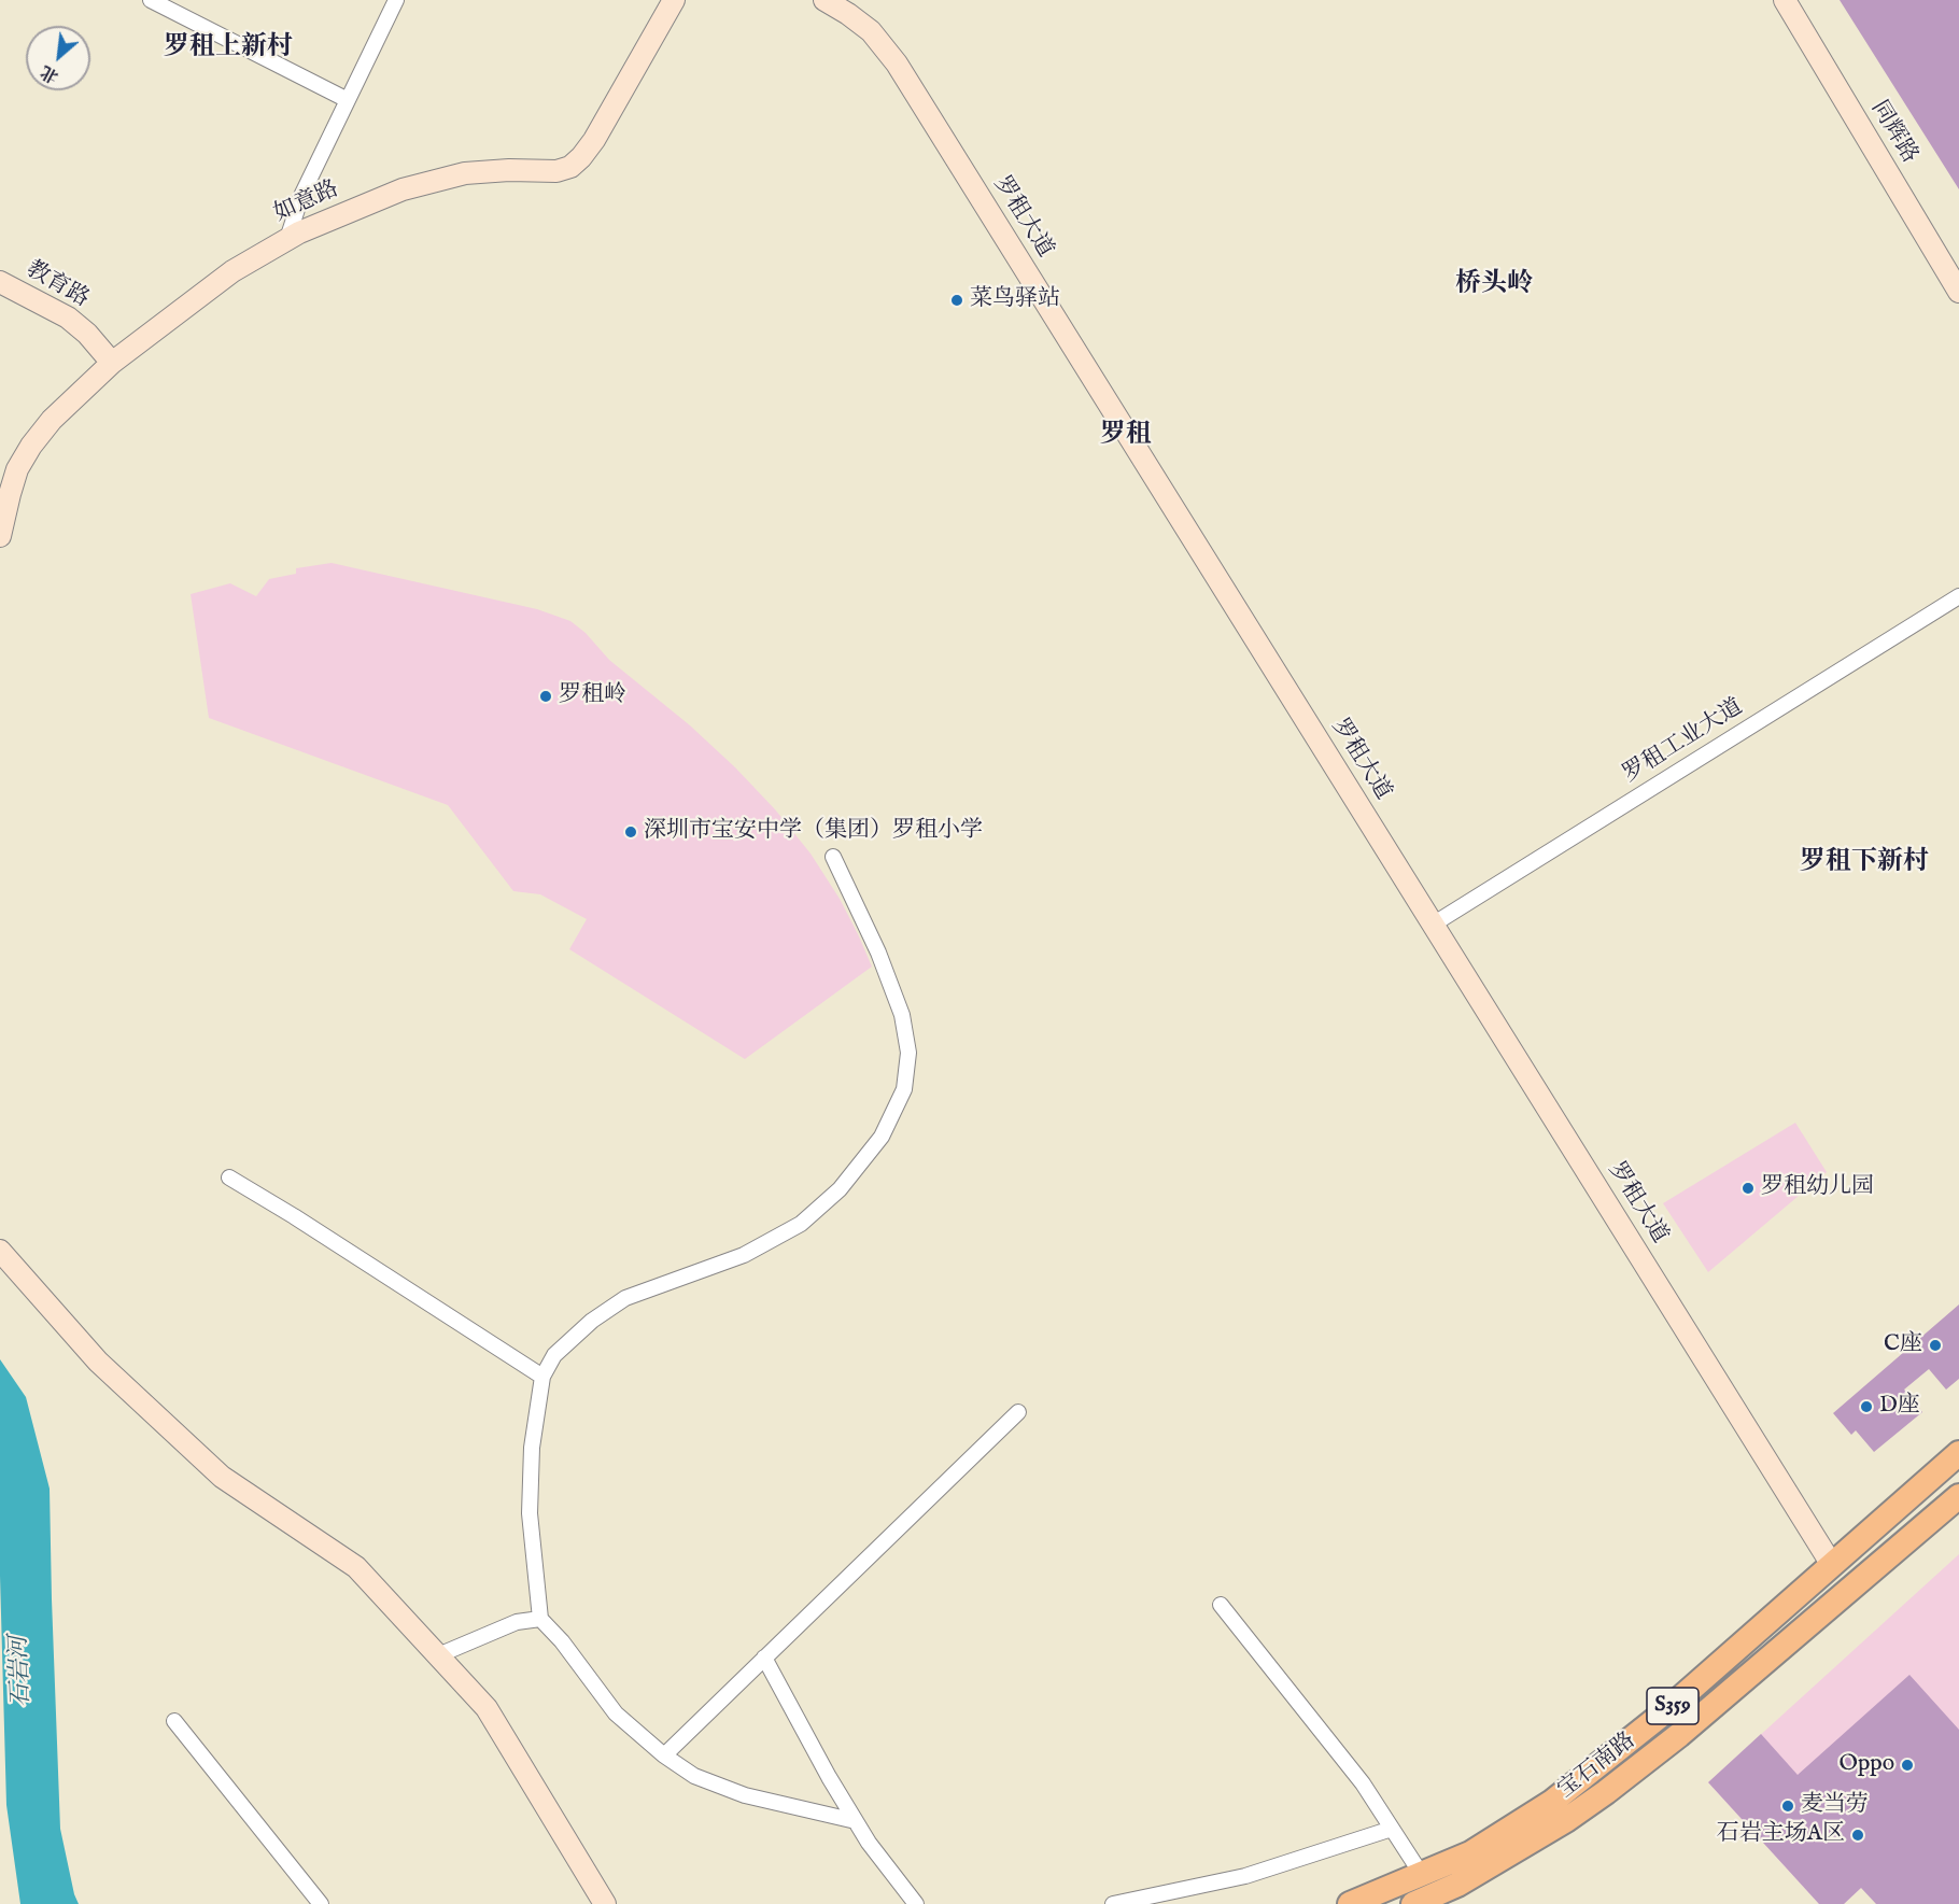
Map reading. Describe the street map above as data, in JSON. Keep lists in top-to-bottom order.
{
  "streets": {
    "main road": ["S359", "宝石南路"],
    "street": [
      "同辉路",
      "如意路",
      "罗租大道",
      "教育路",
      "罗租工业大道"
    ]
  },
  "crossings": [
    ["如意路", "教育路"],
    ["罗租大道", "罗租工业大道"],
    ["罗租大道", "宝石南路"]
  ],
  "districts": [
    "罗租上新村",
    "桥头岭",
    "罗租",
    "罗租下新村"
  ],
  "water": ["石岩河"],
  "places": [
    "菜鸟驿站",
    "罗租岭",
    "深圳市宝安中学（集团）罗租小学",
    "罗租幼儿园",
    "C座",
    "D座",
    "Oppo",
    "麦当劳",
    "石岩主场A区"
  ],
  "north": "bottom left"
}
